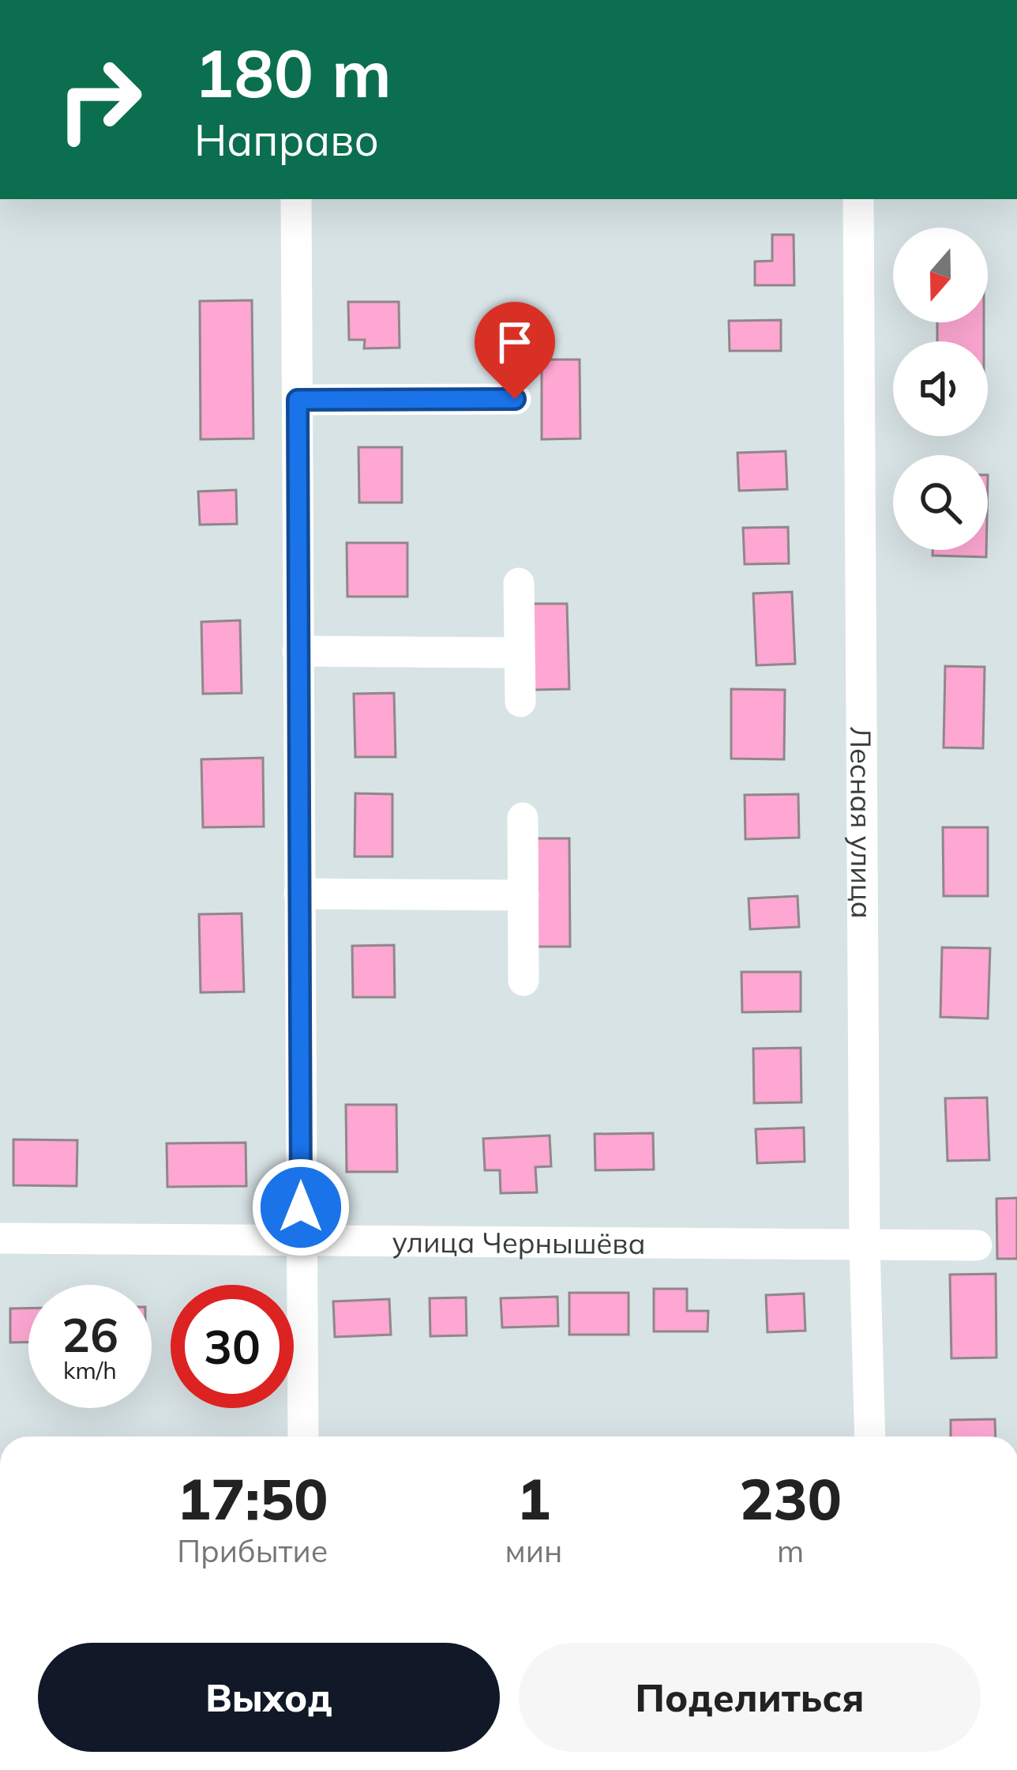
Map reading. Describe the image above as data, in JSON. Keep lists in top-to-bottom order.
{
  "streets": {
    "street": ["Лесная улица", "улица Чернышёва"]
  },
  "crossings": [
    ["Лесная улица", "улица Чернышёва"]
  ],
  "north": "bottom",
  "page": {
    "turn": ["180 m", "Направо"],
    "speed": "26 km/h",
    "limit": "30",
    "eta": [
      "17:50",
      "Прибытие",
      "1",
      "мин",
      "230",
      "m"
    ],
    "buttons": ["Выход", "Поделиться"]
  }
}
